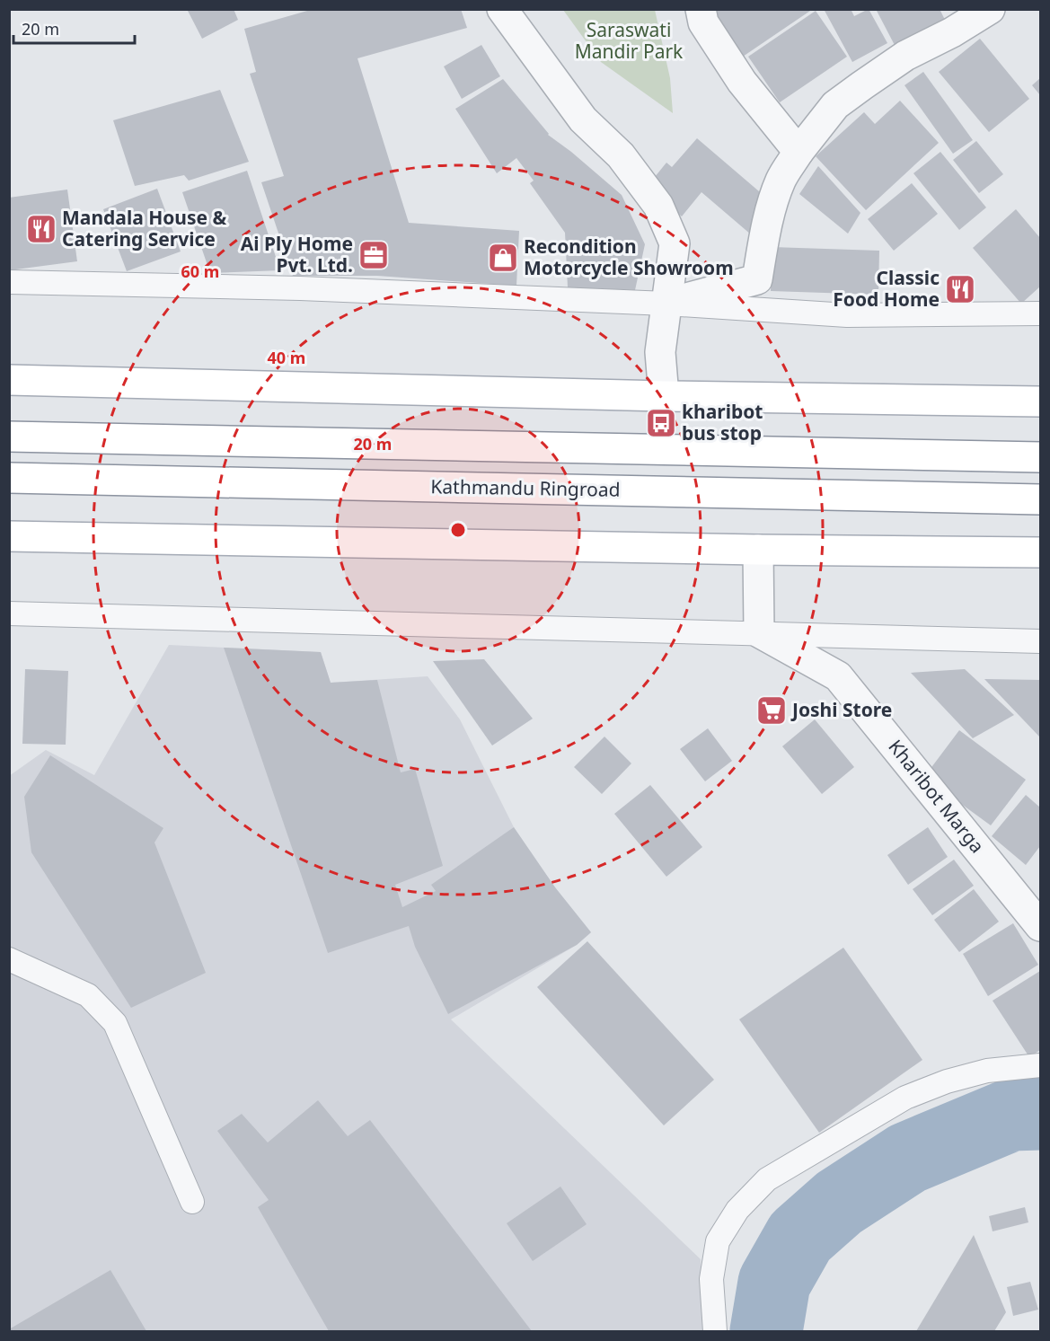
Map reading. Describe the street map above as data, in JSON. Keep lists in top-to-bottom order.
{
  "streets": {
    "main road": ["Kathmandu Ringroad"],
    "street": ["Kharibot Marga"]
  },
  "parks": ["Saraswati Mandir Park"],
  "places": {
    "restaurant": ["Mandala House & Catering Service", "Classic Food Home"],
    "office": ["Ai Ply Home Pvt. Ltd."],
    "shop": ["Recondition Motorcycle Showroom"],
    "bus stop": ["kharibot bus stop"],
    "supermarket": ["Joshi Store"]
  },
  "scale_bar": "20 m",
  "rings": ["60 m", "40 m", "20 m"]
}
